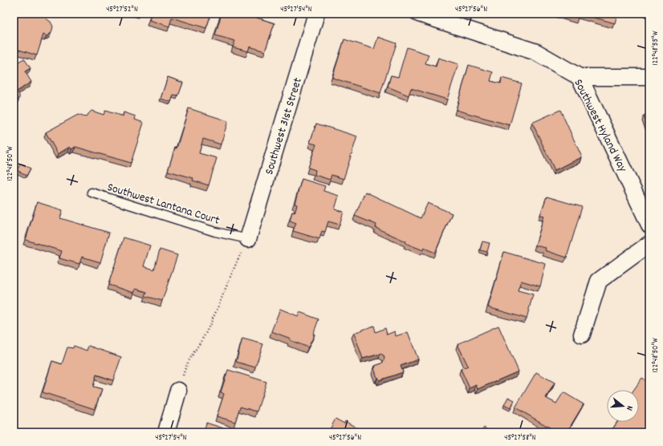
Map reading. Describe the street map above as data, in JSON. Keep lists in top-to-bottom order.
{
  "streets": {
    "street": ["Southwest Hyland Way", "Southwest 31st Street"],
    "lane": ["Southwest Lantana Court"]
  },
  "crossings": [
    ["Southwest 31st Street", "Southwest Lantana Court"]
  ],
  "north": "right",
  "coordinates": [
    "45°27'52\"N",
    "45°27'54\"N",
    "45°27'56\"N",
    "122°48'55\"W",
    "122°48'50\"W",
    "45°27'58\"N"
  ]
}
